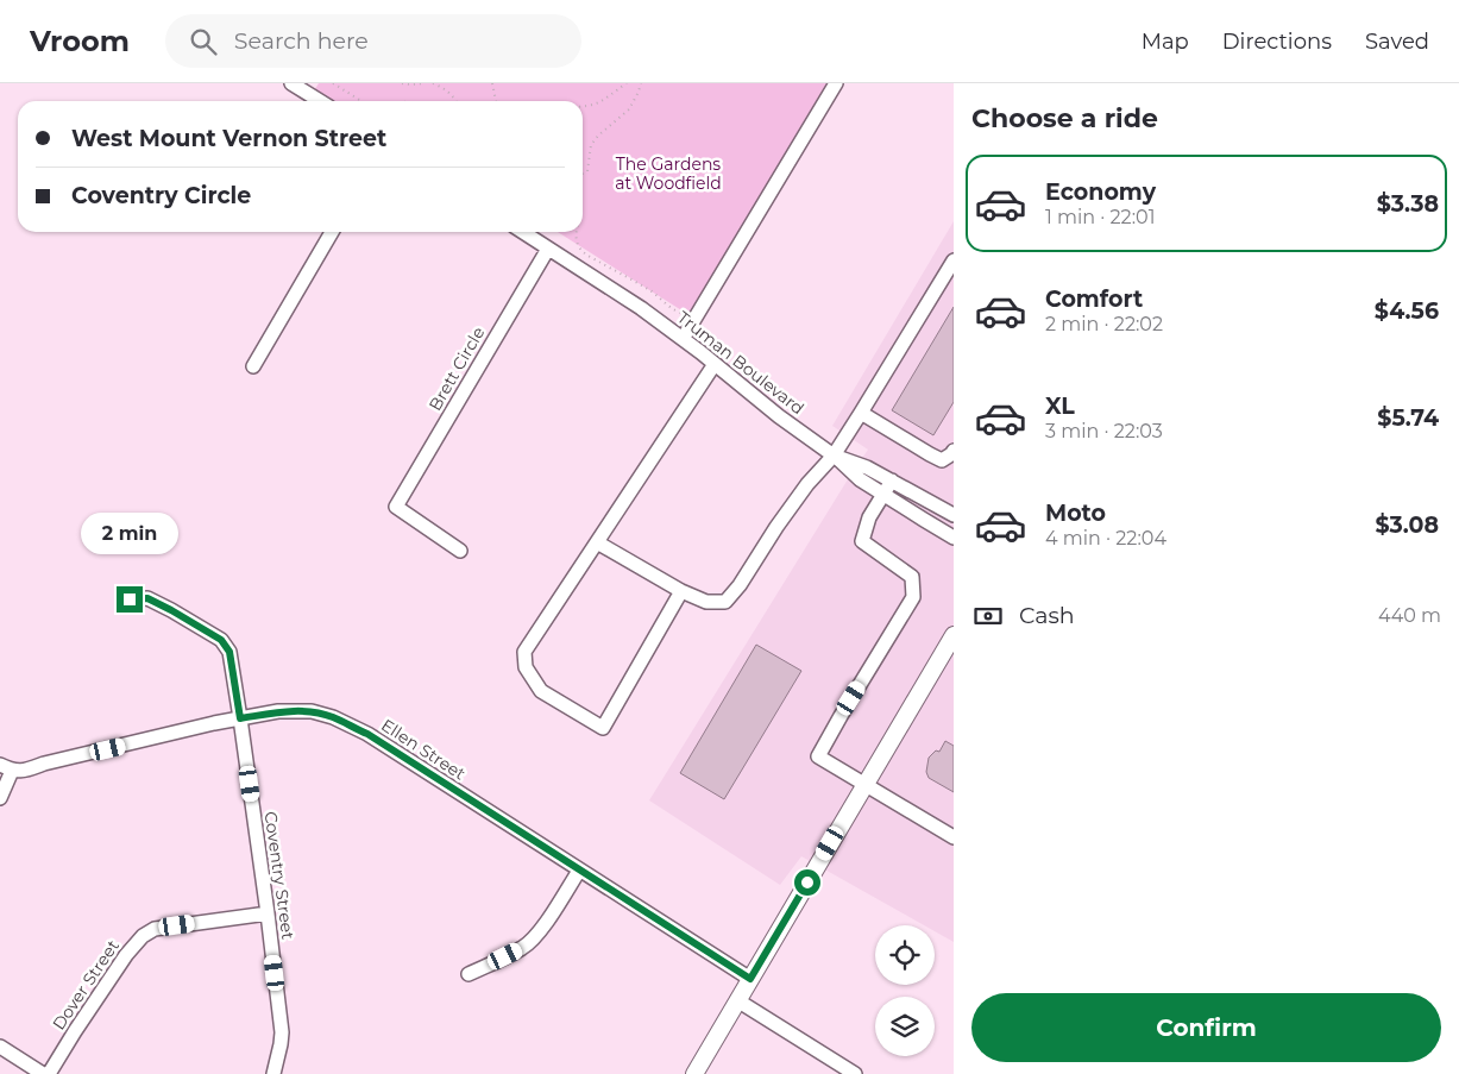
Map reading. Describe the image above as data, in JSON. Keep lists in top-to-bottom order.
{
  "streets": {
    "street": [
      "Truman Boulevard",
      "Brett Circle",
      "Ellen Street",
      "Coventry Street",
      "Dover Street"
    ]
  },
  "crossings": [
    ["Truman Boulevard", "Brett Circle"],
    ["Ellen Street", "Coventry Street"],
    ["Coventry Street", "Dover Street"]
  ],
  "parks": ["The Gardens at Woodfield"],
  "page": {
    "header": "Vroom",
    "search": "Search here",
    "nav": ["Map", "Directions", "Saved"],
    "heading": "Choose a ride",
    "banner": ["West Mount Vernon Street", "Coventry Circle"],
    "list": [
      {
        "name": "Economy",
        "note": "1 min · 22:01",
        "value": "$3.38"
      },
      {
        "name": "Comfort",
        "note": "2 min · 22:02",
        "value": "$4.56"
      },
      {
        "name": "XL",
        "note": "3 min · 22:03",
        "value": "$5.74"
      },
      {
        "name": "Moto",
        "note": "4 min · 22:04",
        "value": "$3.08"
      }
    ],
    "bubble": "2 min",
    "pay": ["Cash", "440 m"],
    "buttons": "Confirm"
  }
}
